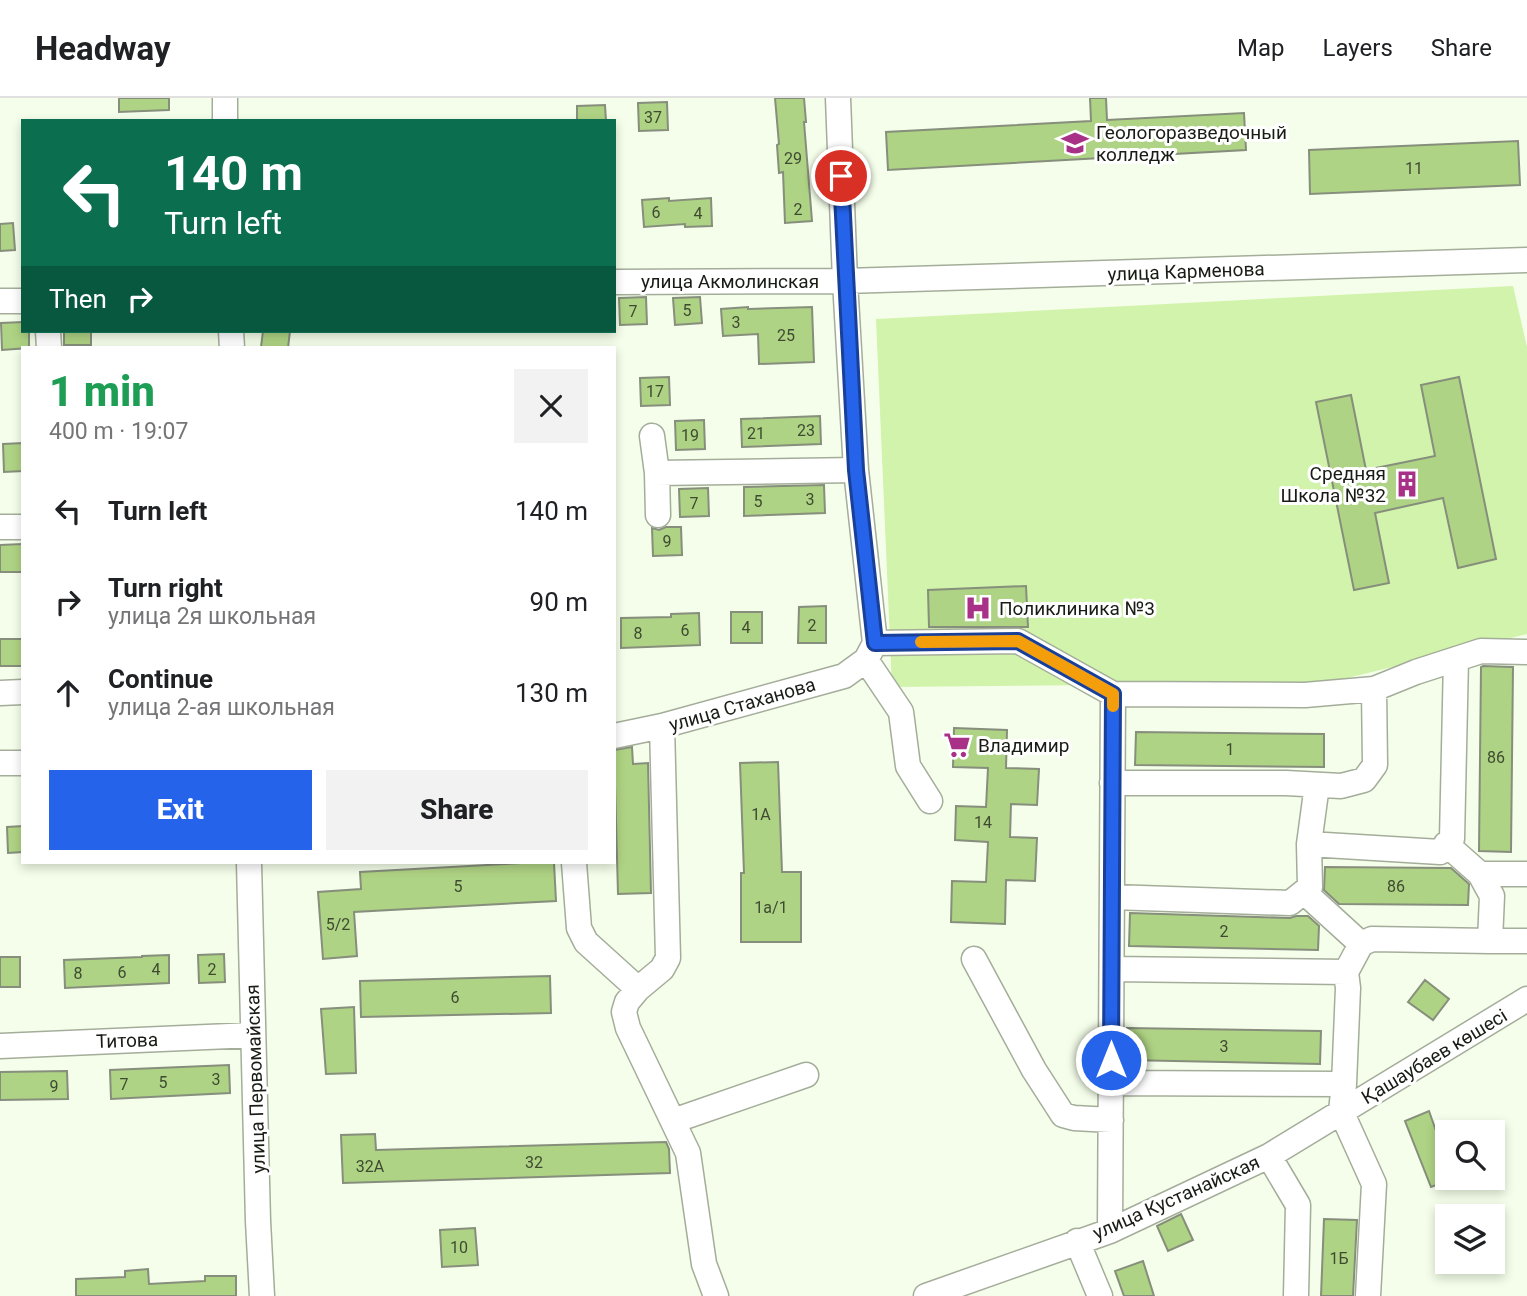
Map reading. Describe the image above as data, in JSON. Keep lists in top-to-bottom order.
{
  "streets": {
    "street": [
      "улица Карменова",
      "улица Акмолинская",
      "улица Стаханова",
      "Титова",
      "Қашаубаев көшесі",
      "улица Первомайская",
      "улица Кустанайская"
    ]
  },
  "crossings": [
    ["улица Карменова", "улица Акмолинская"],
    ["Титова", "улица Первомайская"],
    ["Қашаубаев көшесі", "улица Кустанайская"]
  ],
  "places": {
    "school or university": ["Геологоразведочный колледж"],
    "building": ["Средняя Школа №32"],
    "hospital": ["Поликлиника №3"],
    "supermarket": ["Владимир"]
  },
  "house_numbers": [
    "37",
    "29",
    "11",
    "2",
    "6",
    "4",
    "5",
    "7",
    "3",
    "25",
    "17",
    "23",
    "21",
    "19",
    "3",
    "5",
    "7",
    "9",
    "2",
    "4",
    "6",
    "8",
    "1",
    "86",
    "1А",
    "14",
    "5",
    "86",
    "1а/1",
    "5/2",
    "2",
    "4",
    "2",
    "6",
    "8",
    "6",
    "3",
    "3",
    "5",
    "7",
    "9",
    "32",
    "32А",
    "10",
    "1Б"
  ],
  "page": {
    "header": "Headway",
    "nav": ["Map", "Layers", "Share"],
    "turn": ["140 m", "Turn left"],
    "then": "Then",
    "heading": ["1 min", "400 m · 19:07"],
    "list": [
      {
        "name": "Turn left",
        "value": "140 m"
      },
      {
        "name": "Turn right",
        "note": "улица 2я школьная",
        "value": "90 m"
      },
      {
        "name": "Continue",
        "note": "улица 2-ая школьная",
        "value": "130 m"
      }
    ],
    "buttons": ["Exit", "Share"]
  }
}
